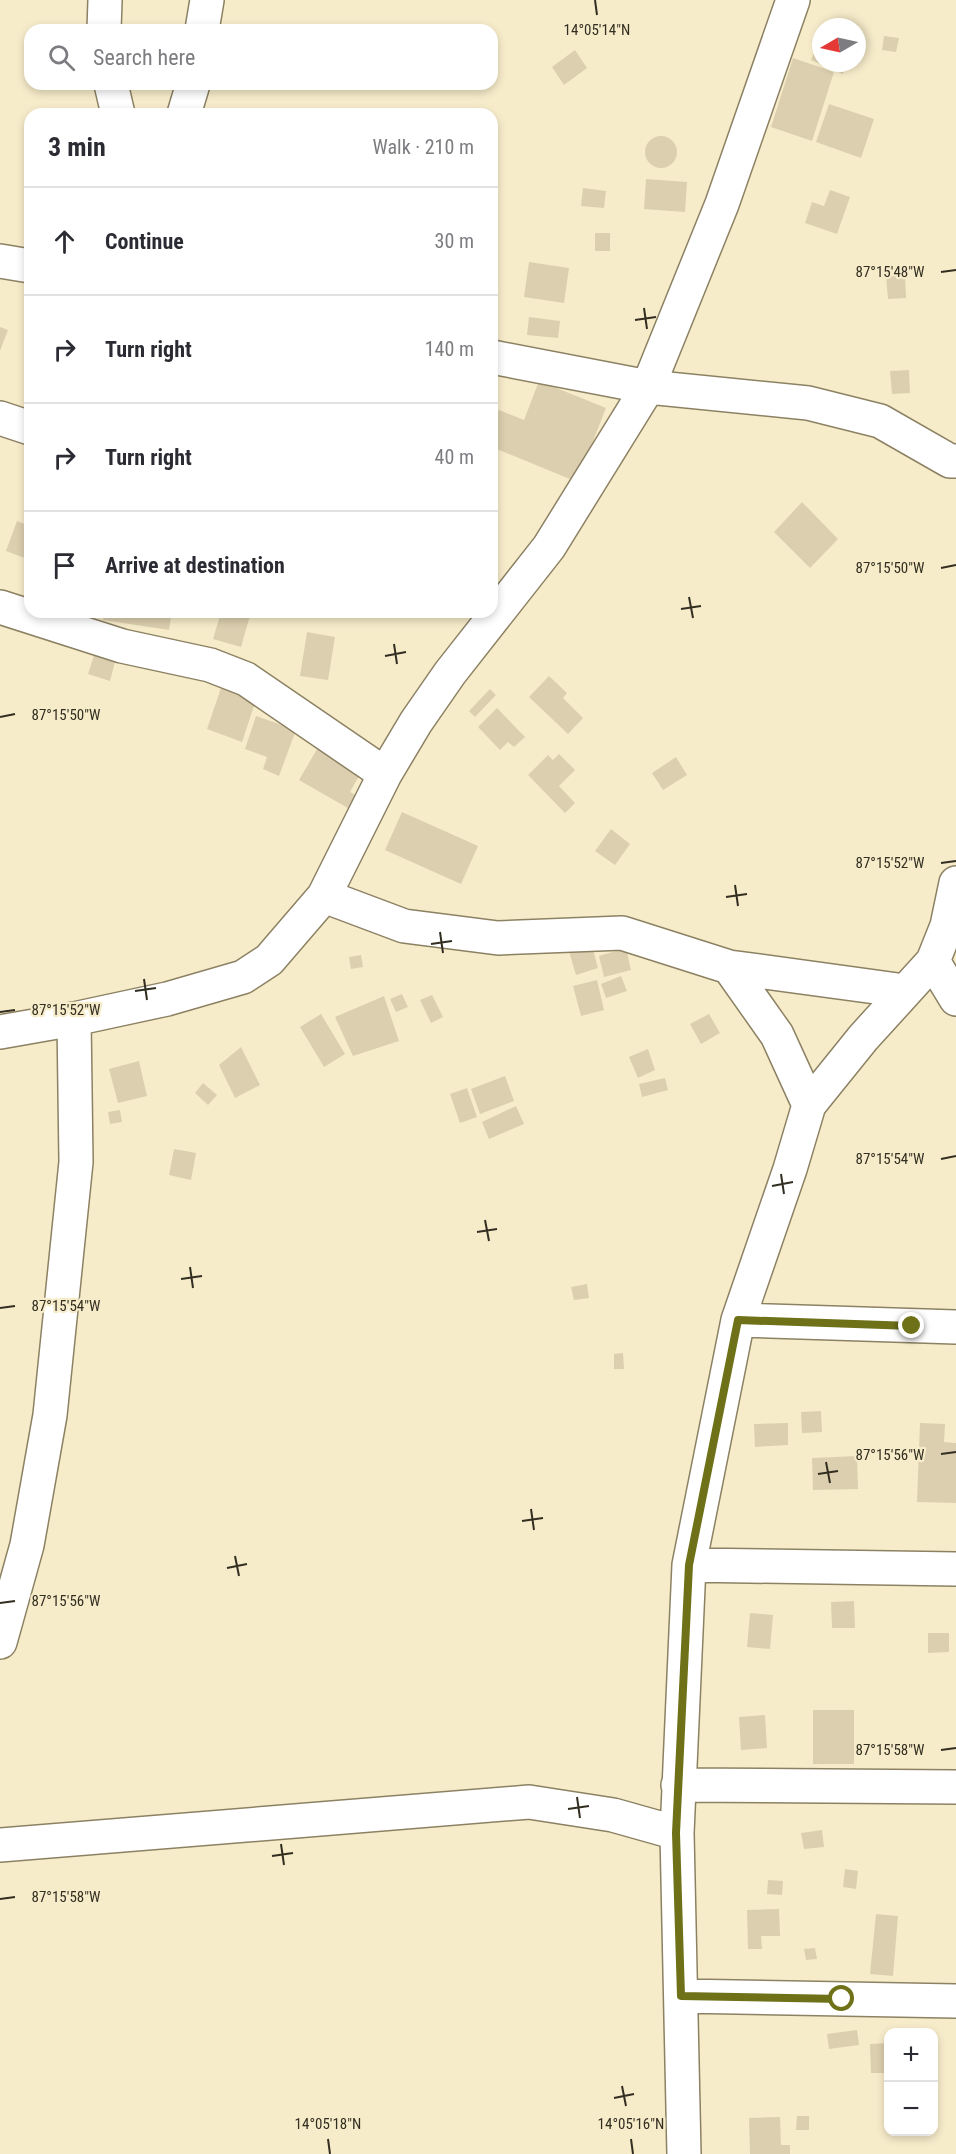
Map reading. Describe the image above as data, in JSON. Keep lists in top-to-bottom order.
{
  "north": "left",
  "page": {
    "search": "Search here",
    "heading": ["3 min", "Walk · 210 m"],
    "list": [
      ["Continue", "30 m"],
      ["Turn right", "140 m"],
      ["Turn right", "40 m"],
      "Arrive at destination"
    ],
    "map_buttons": ["+", "−"]
  },
  "coordinates": [
    "14°05'14\"N",
    "87°15'48\"W",
    "87°15'50\"W",
    "87°15'52\"W",
    "87°15'54\"W",
    "87°15'56\"W",
    "87°15'58\"W",
    "14°05'18\"N",
    "14°05'16\"N"
  ]
}
